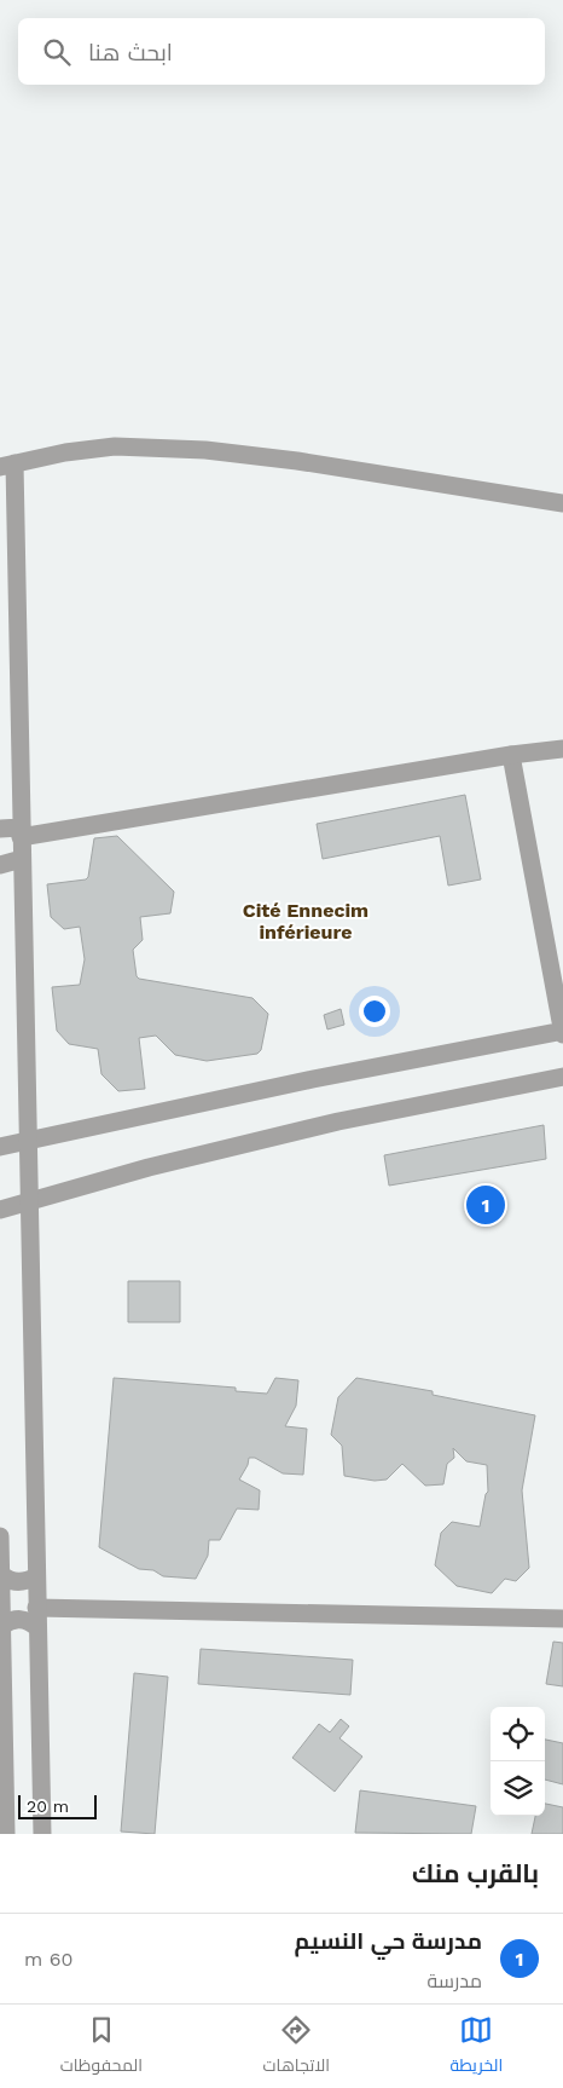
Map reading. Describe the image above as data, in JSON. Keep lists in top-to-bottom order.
{
  "districts": ["Cité Ennecim inférieure"],
  "scale_bar": "20 m",
  "page": {
    "search": "ابحث هنا",
    "pins": "1",
    "scale": "20 m",
    "heading": "بالقرب منك",
    "list": [
      {
        "mark": "1",
        "name": "مدرسة حي النسيم",
        "note": "مدرسة",
        "value": "60 m"
      }
    ],
    "nav": ["الخريطة", "الاتجاهات", "المحفوظات"]
  }
}
